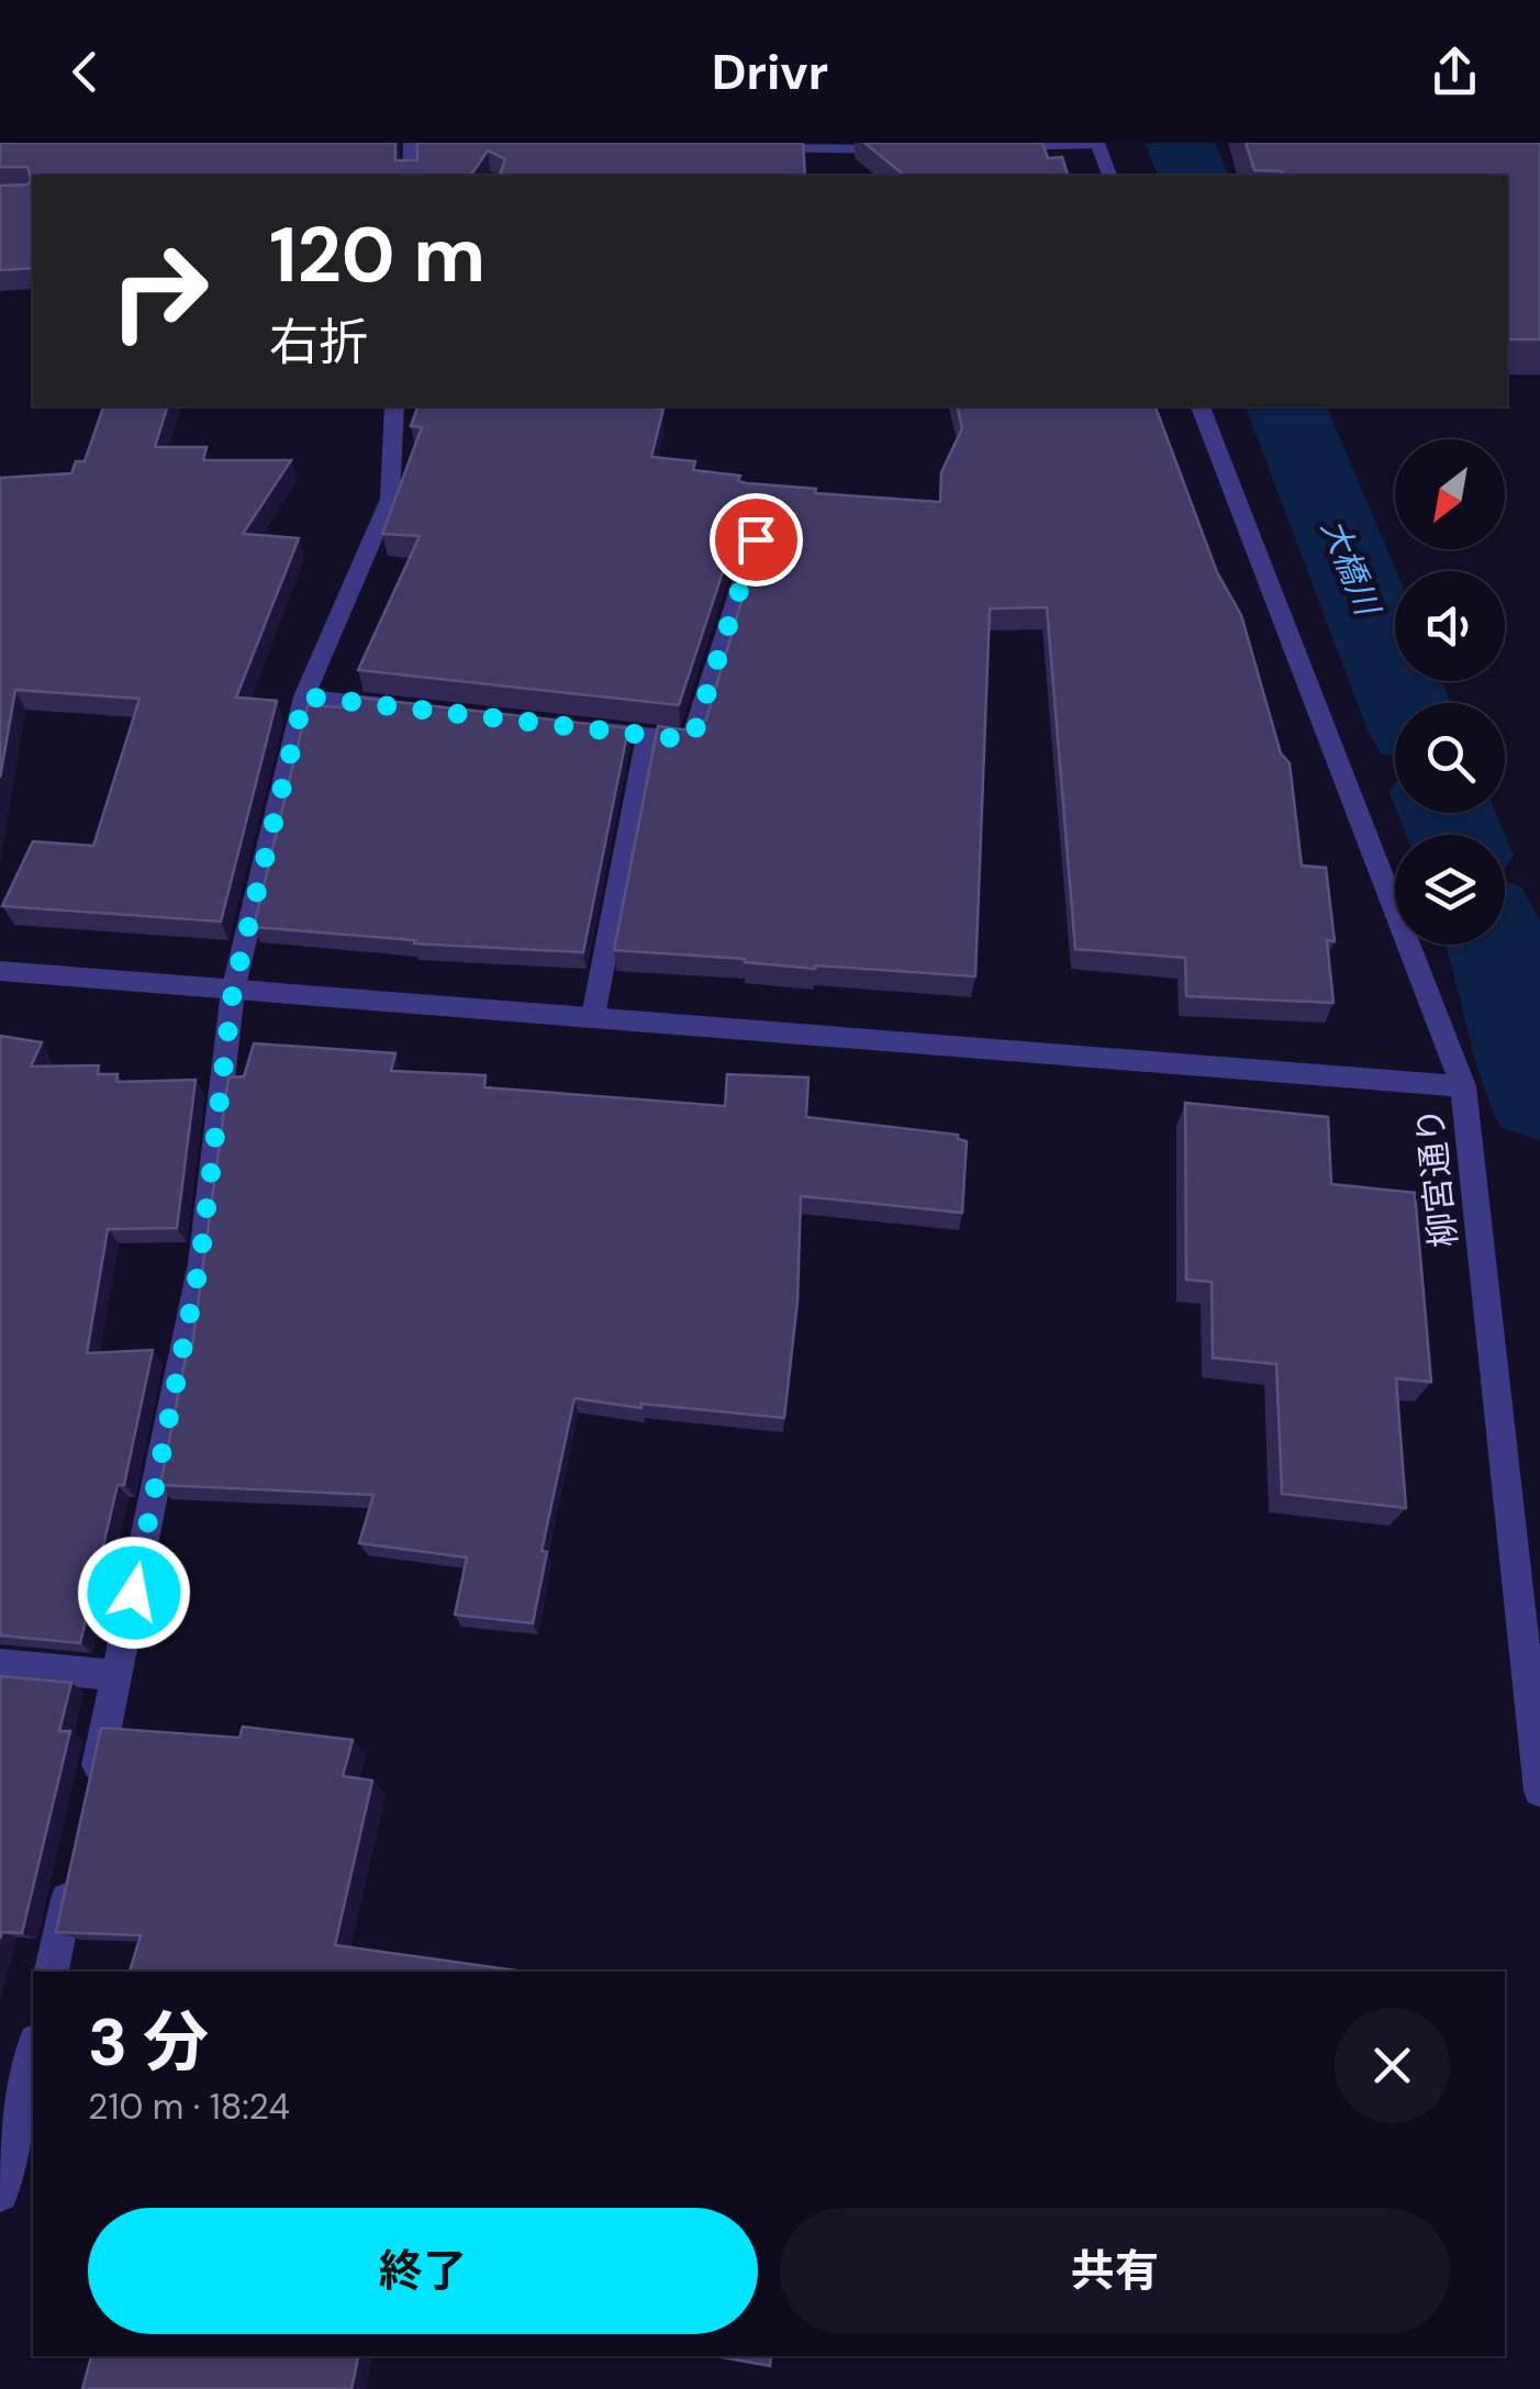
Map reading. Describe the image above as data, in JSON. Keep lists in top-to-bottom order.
{
  "streets": {
    "street": ["柳宮通り"]
  },
  "water": ["大橋川"],
  "north": "bottom left",
  "page": {
    "header": "Drivr",
    "turn": ["120 m", "右折"],
    "heading": ["3 分", "210 m · 18:24"],
    "buttons": ["終了", "共有"]
  }
}
